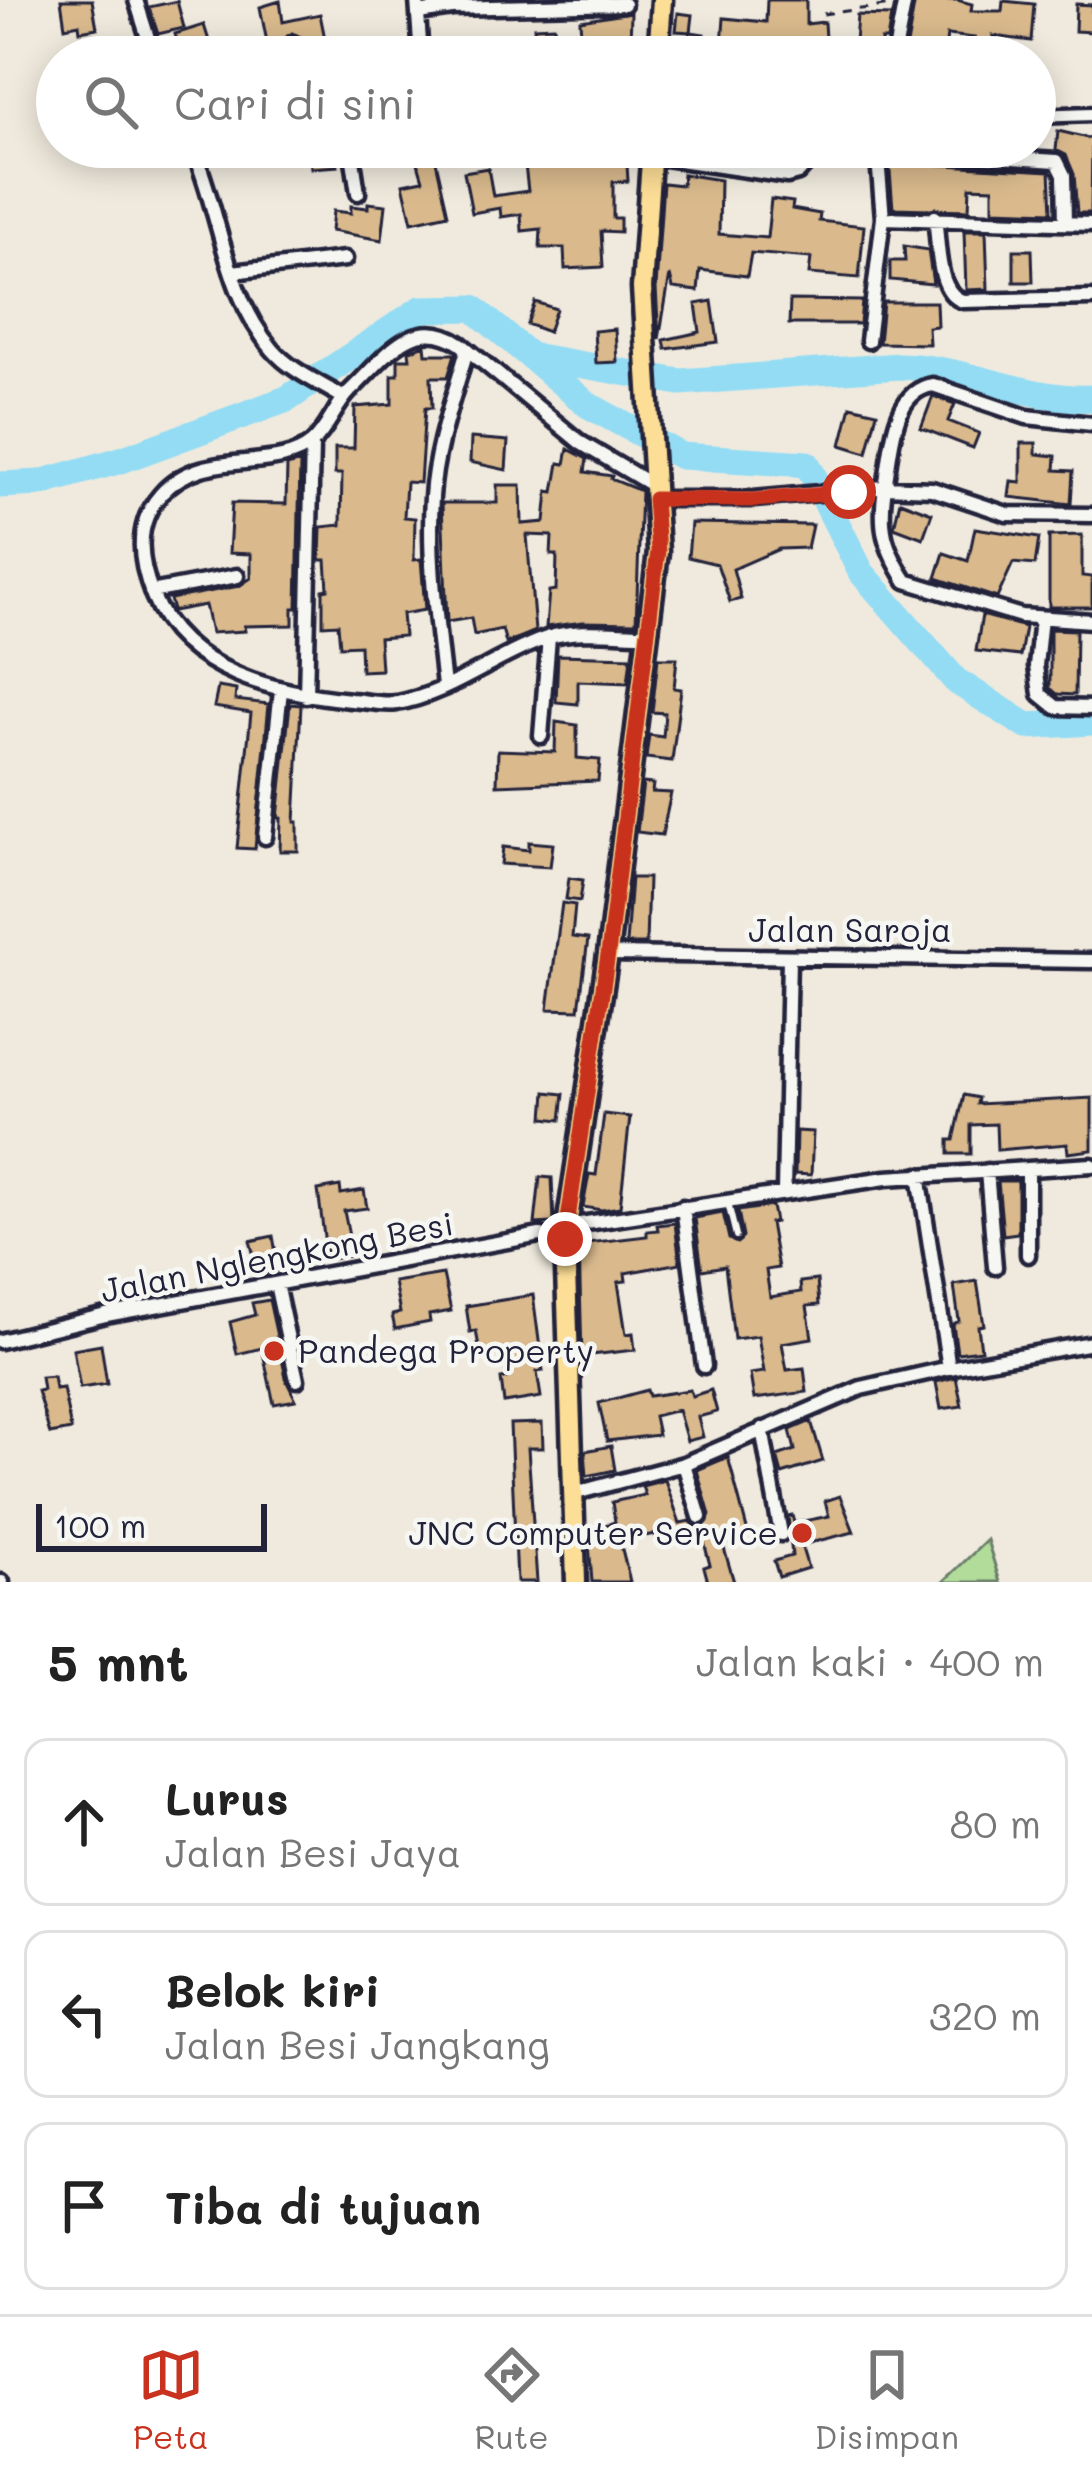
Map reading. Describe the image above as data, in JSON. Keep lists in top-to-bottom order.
{
  "streets": {
    "street": ["Jalan Saroja", "Jalan Nglengkong Besi"]
  },
  "places": ["Pandega Property", "JNC Computer Service"],
  "scale_bar": "100 m",
  "page": {
    "search": "Cari di sini",
    "scale": "100 m",
    "heading": ["5 mnt", "Jalan kaki · 400 m"],
    "list": [
      ["Lurus", "Jalan Besi Jaya", "80 m"],
      ["Belok kiri", "Jalan Besi Jangkang", "320 m"],
      "Tiba di tujuan"
    ],
    "nav": ["Peta", "Rute", "Disimpan"]
  }
}
